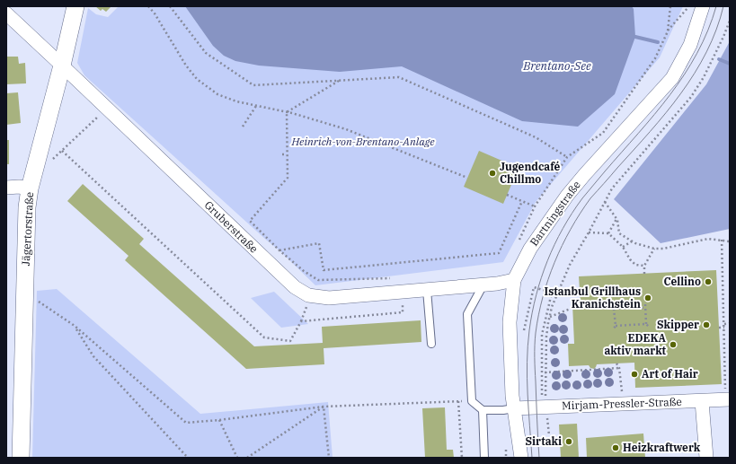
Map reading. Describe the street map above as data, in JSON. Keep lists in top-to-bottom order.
{
  "streets": {
    "street": [
      "Bartningstraße",
      "Gruberstraße",
      "Jägertorstraße",
      "Mirjam-Pressler-Straße"
    ]
  },
  "crossings": [
    ["Bartningstraße", "Gruberstraße"],
    ["Bartningstraße", "Mirjam-Pressler-Straße"],
    ["Gruberstraße", "Jägertorstraße"]
  ],
  "water": ["Brentano-See"],
  "parks": ["Heinrich-von-Brentano-Anlage"],
  "places": [
    "Jugendcafé Chillmo",
    "Cellino",
    "Istanbul Grillhaus Kranichstein",
    "Skipper",
    "EDEKA aktiv markt",
    "Art of Hair",
    "Sirtaki",
    "Heizkraftwerk"
  ]
}
